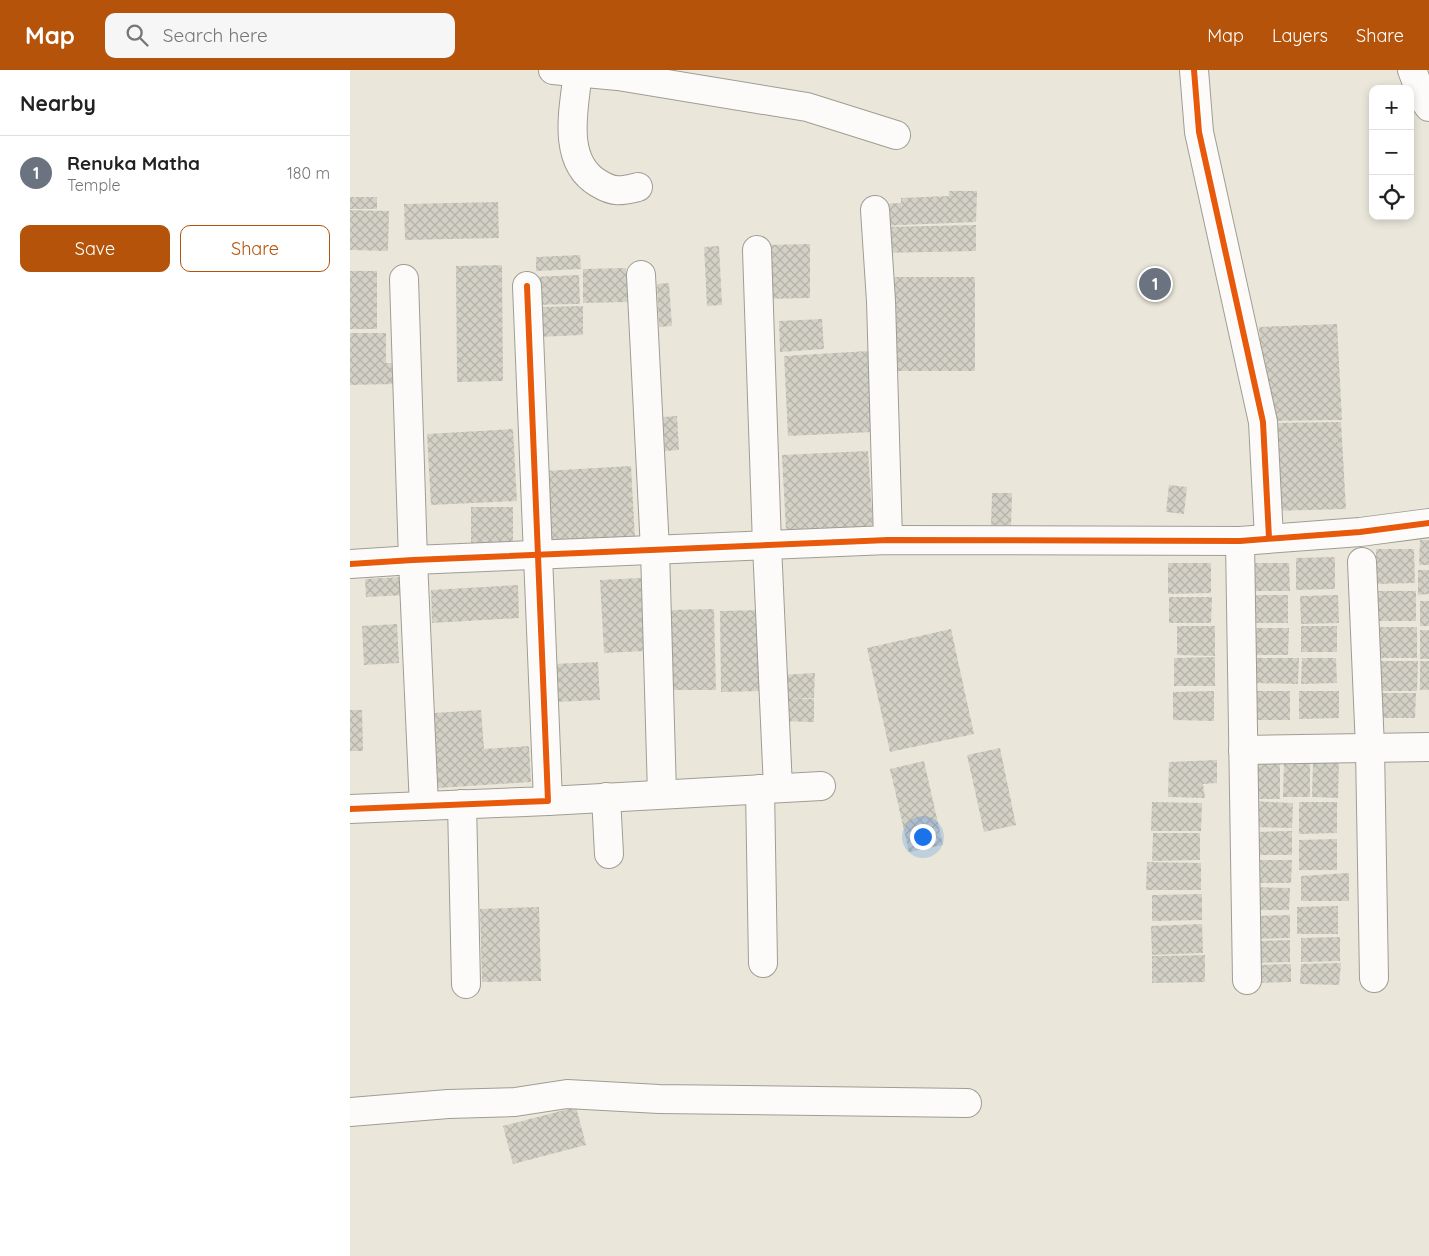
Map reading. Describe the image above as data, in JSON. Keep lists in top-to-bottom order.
{
  "page": {
    "header": "Map",
    "search": "Search here",
    "nav": ["Map", "Layers", "Share"],
    "heading": "Nearby",
    "map_buttons": ["+", "−"],
    "list": [
      {
        "mark": "1",
        "name": "Renuka Matha",
        "note": "Temple",
        "value": "180 m"
      }
    ],
    "buttons": ["Save", "Share"],
    "pins": "1"
  }
}
